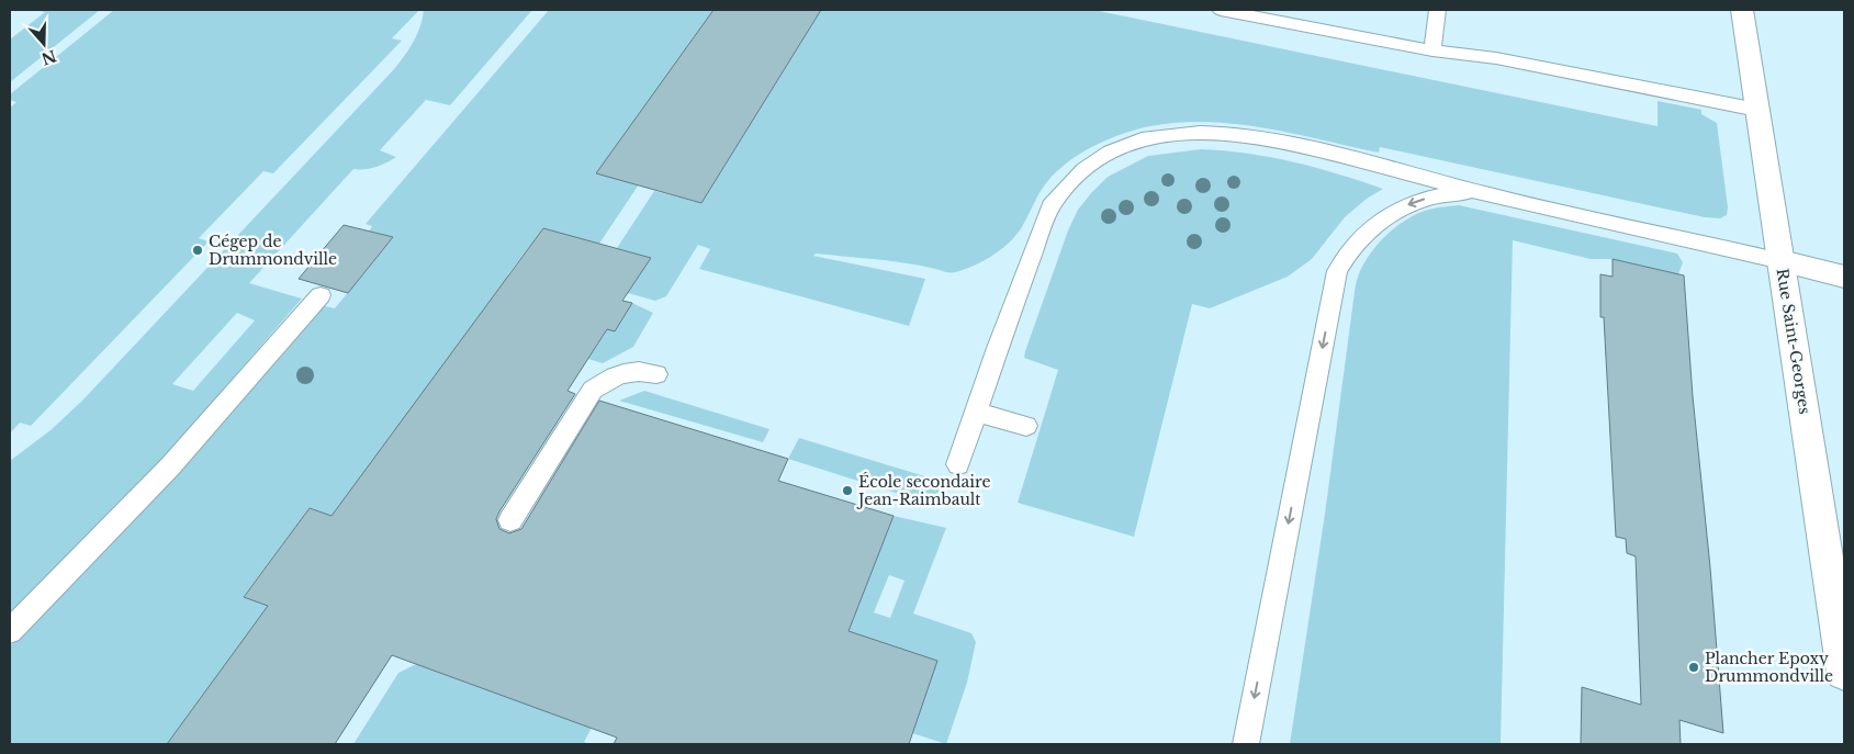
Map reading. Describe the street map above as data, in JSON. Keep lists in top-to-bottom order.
{
  "streets": {
    "street": ["Rue Saint-Georges"]
  },
  "places": ["Cégep de Drummondville", "École secondaire Jean-Raimbault", "Plancher Epoxy Drummondville"],
  "north": "bottom"
}
